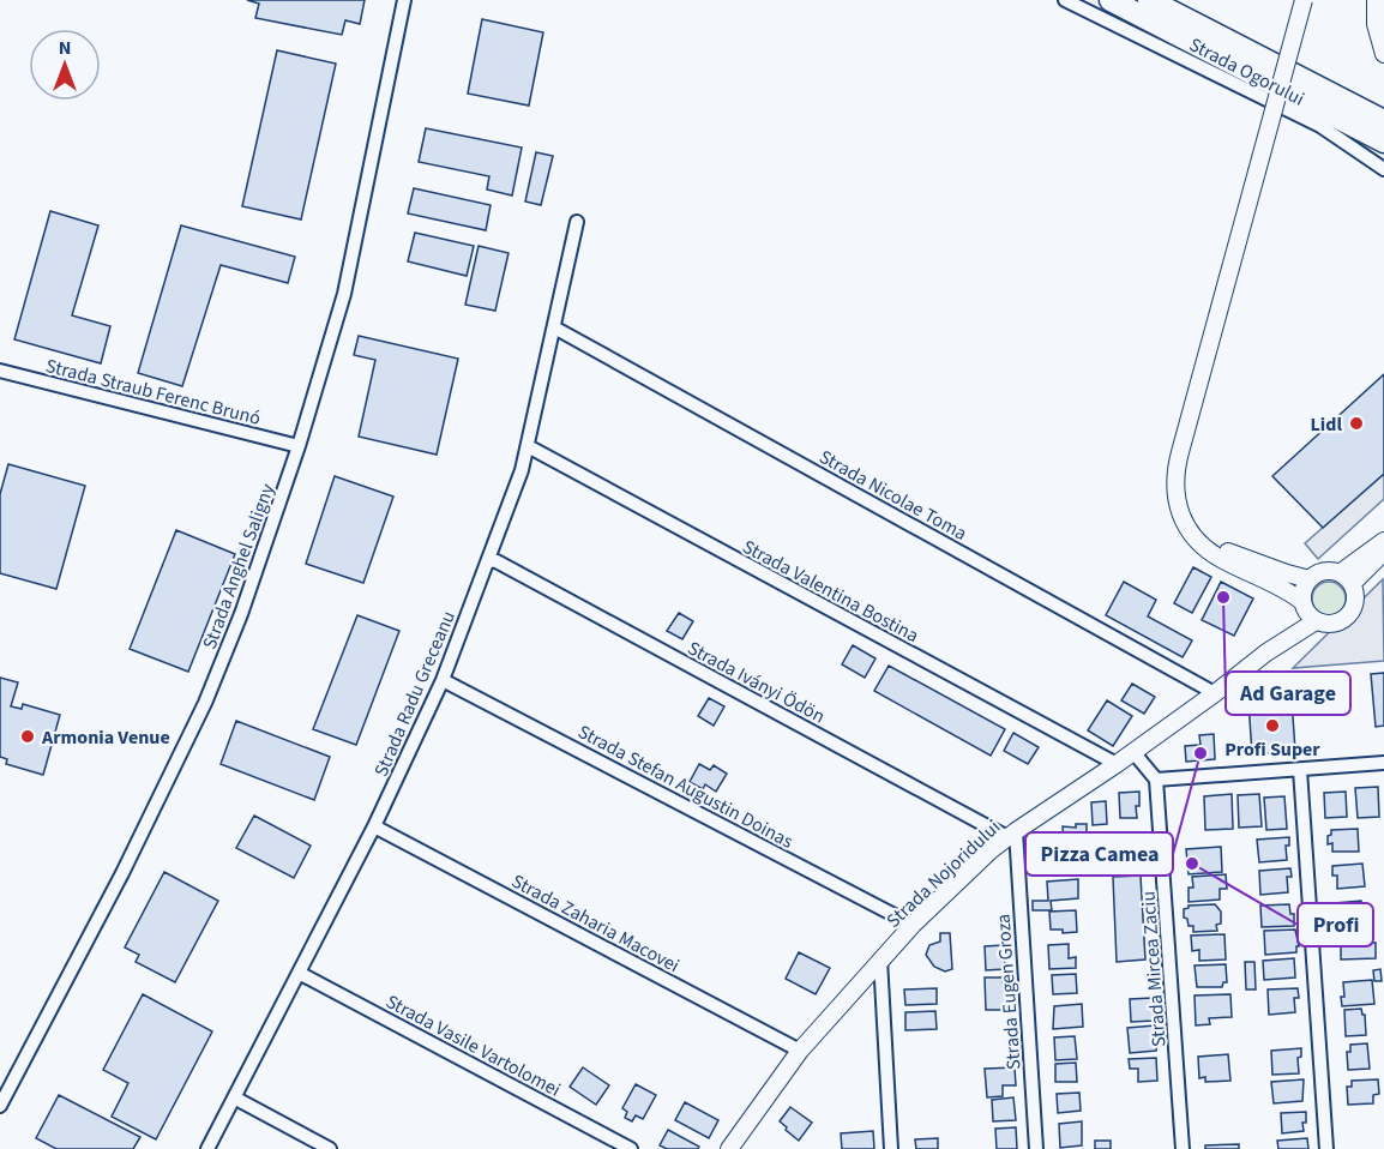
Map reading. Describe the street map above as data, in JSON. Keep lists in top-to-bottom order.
{
  "streets": {
    "highway": ["Strada Ogorului"],
    "main road": ["Strada Nojoridului"],
    "street": [
      "Strada Straub Ferenc Brunó",
      "Strada Nicolae Toma",
      "Strada Anghel Saligny",
      "Strada Valentina Bostina",
      "Strada Iványi Ödön",
      "Strada Radu Greceanu",
      "Strada Stefan Augustin Doinas",
      "Strada Zaharia Macovei",
      "Strada Mircea Zaciu",
      "Strada Eugen Groza",
      "Strada Vasile Vartolomei"
    ]
  },
  "crossings": [
    ["Strada Straub Ferenc Brunó", "Strada Anghel Saligny"],
    ["Strada Nicolae Toma", "Strada Radu Greceanu"],
    ["Strada Nicolae Toma", "Strada Nojoridului"],
    ["Strada Valentina Bostina", "Strada Radu Greceanu"],
    ["Strada Valentina Bostina", "Strada Nojoridului"],
    ["Strada Iványi Ödön", "Strada Radu Greceanu"],
    ["Strada Iványi Ödön", "Strada Nojoridului"],
    ["Strada Iványi Ödön", "Strada Eugen Groza"],
    ["Strada Radu Greceanu", "Strada Stefan Augustin Doinas"],
    ["Strada Radu Greceanu", "Strada Zaharia Macovei"],
    ["Strada Radu Greceanu", "Strada Vasile Vartolomei"],
    ["Strada Stefan Augustin Doinas", "Strada Nojoridului"],
    ["Strada Nojoridului", "Strada Zaharia Macovei"],
    ["Strada Nojoridului", "Strada Eugen Groza"]
  ],
  "places": [
    "Lidl",
    "Ad Garage",
    "Profi Super",
    "Armonia Venue",
    "Pizza Camea",
    "Profi"
  ],
  "north": "top"
}
